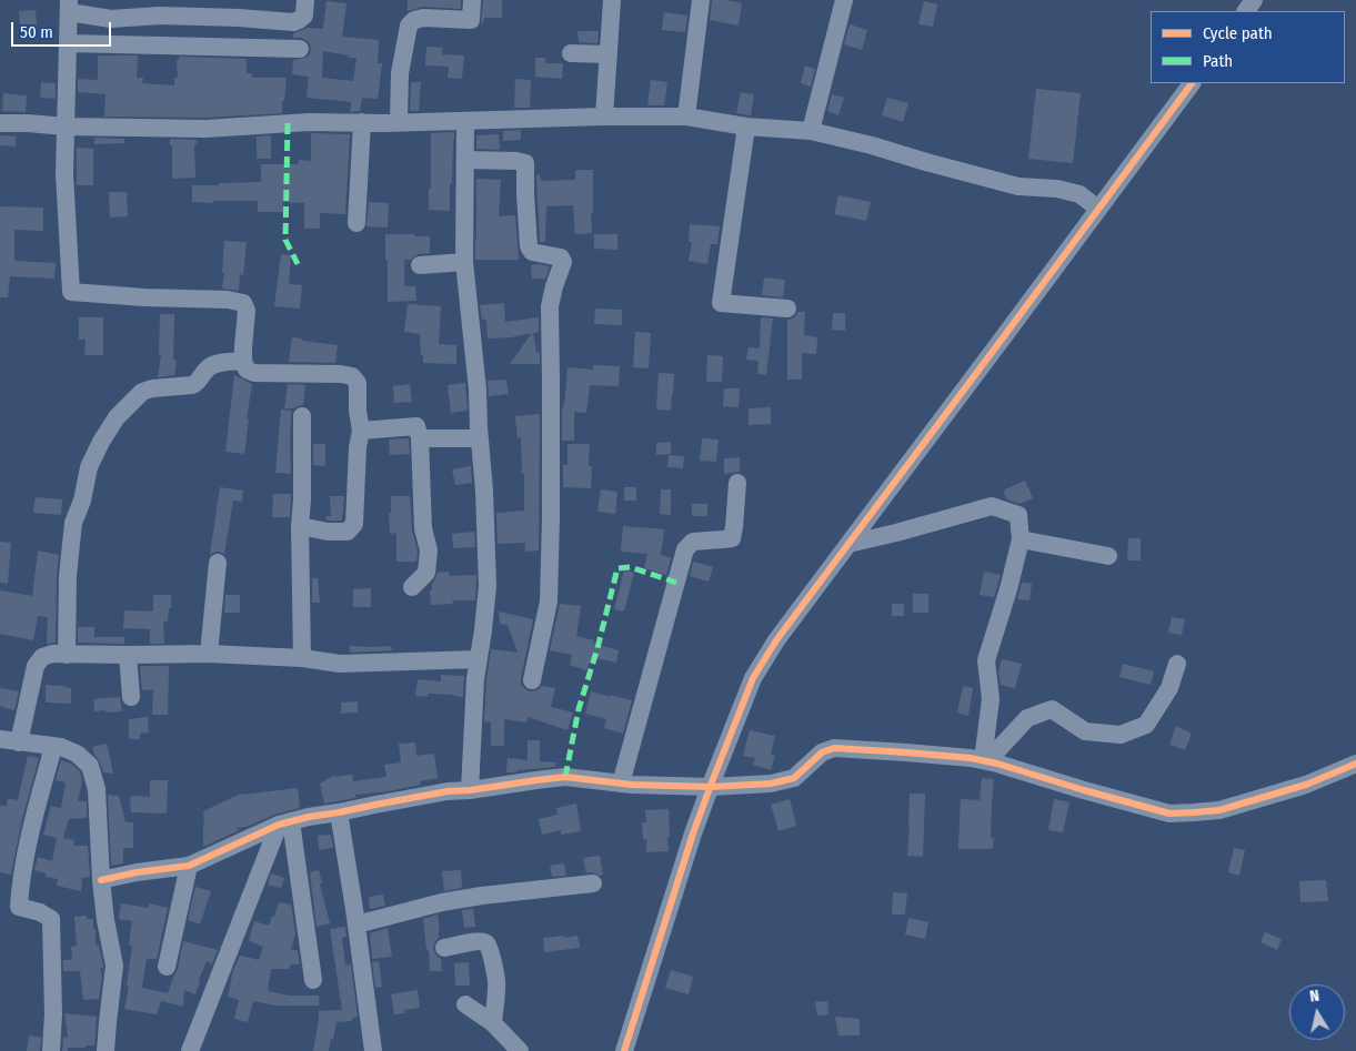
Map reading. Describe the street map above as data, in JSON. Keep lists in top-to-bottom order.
{
  "legend": ["Cycle path", "Path"],
  "scale_bar": "50 m",
  "north": "top"
}
